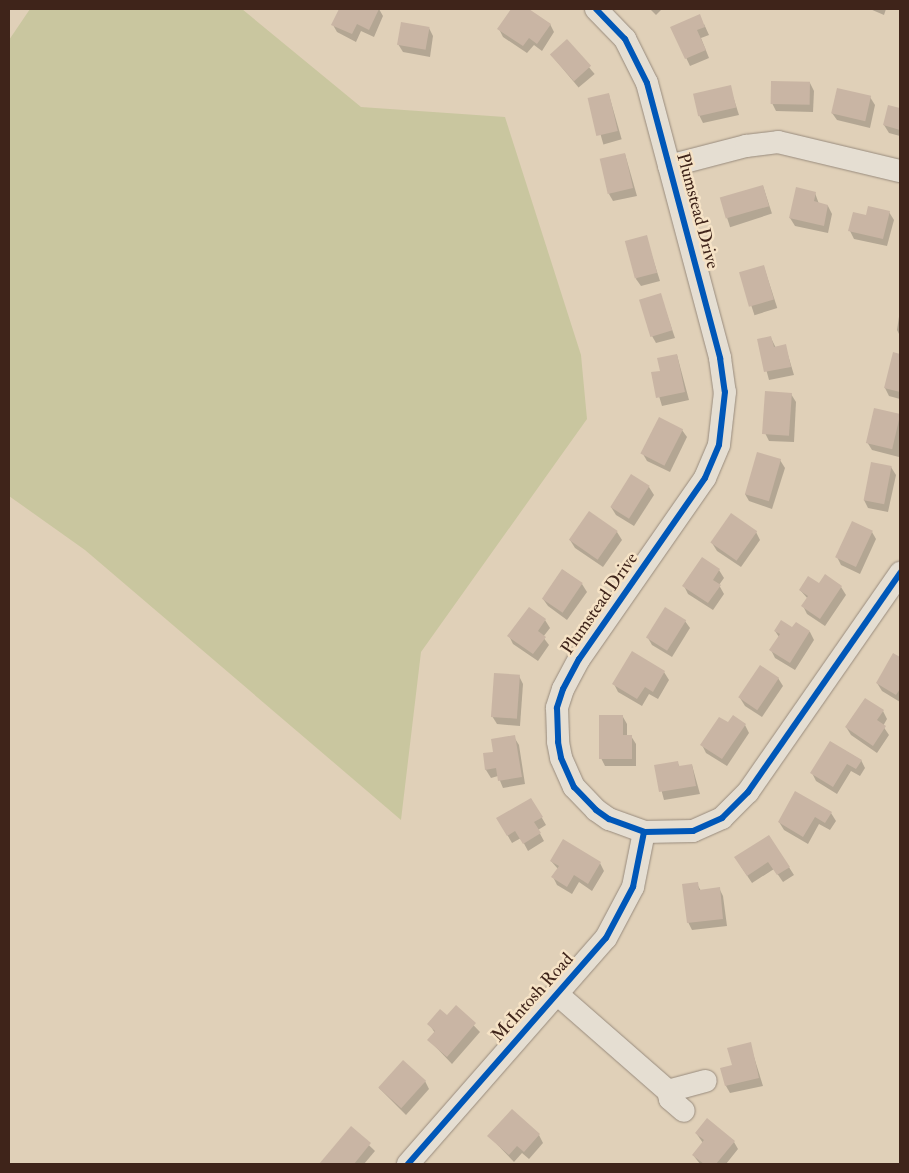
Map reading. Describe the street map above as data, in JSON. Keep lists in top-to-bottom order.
{
  "streets": {
    "street": ["Plumstead Drive", "McIntosh Road"]
  },
  "crossings": [
    ["Plumstead Drive", "McIntosh Road"]
  ]
}
